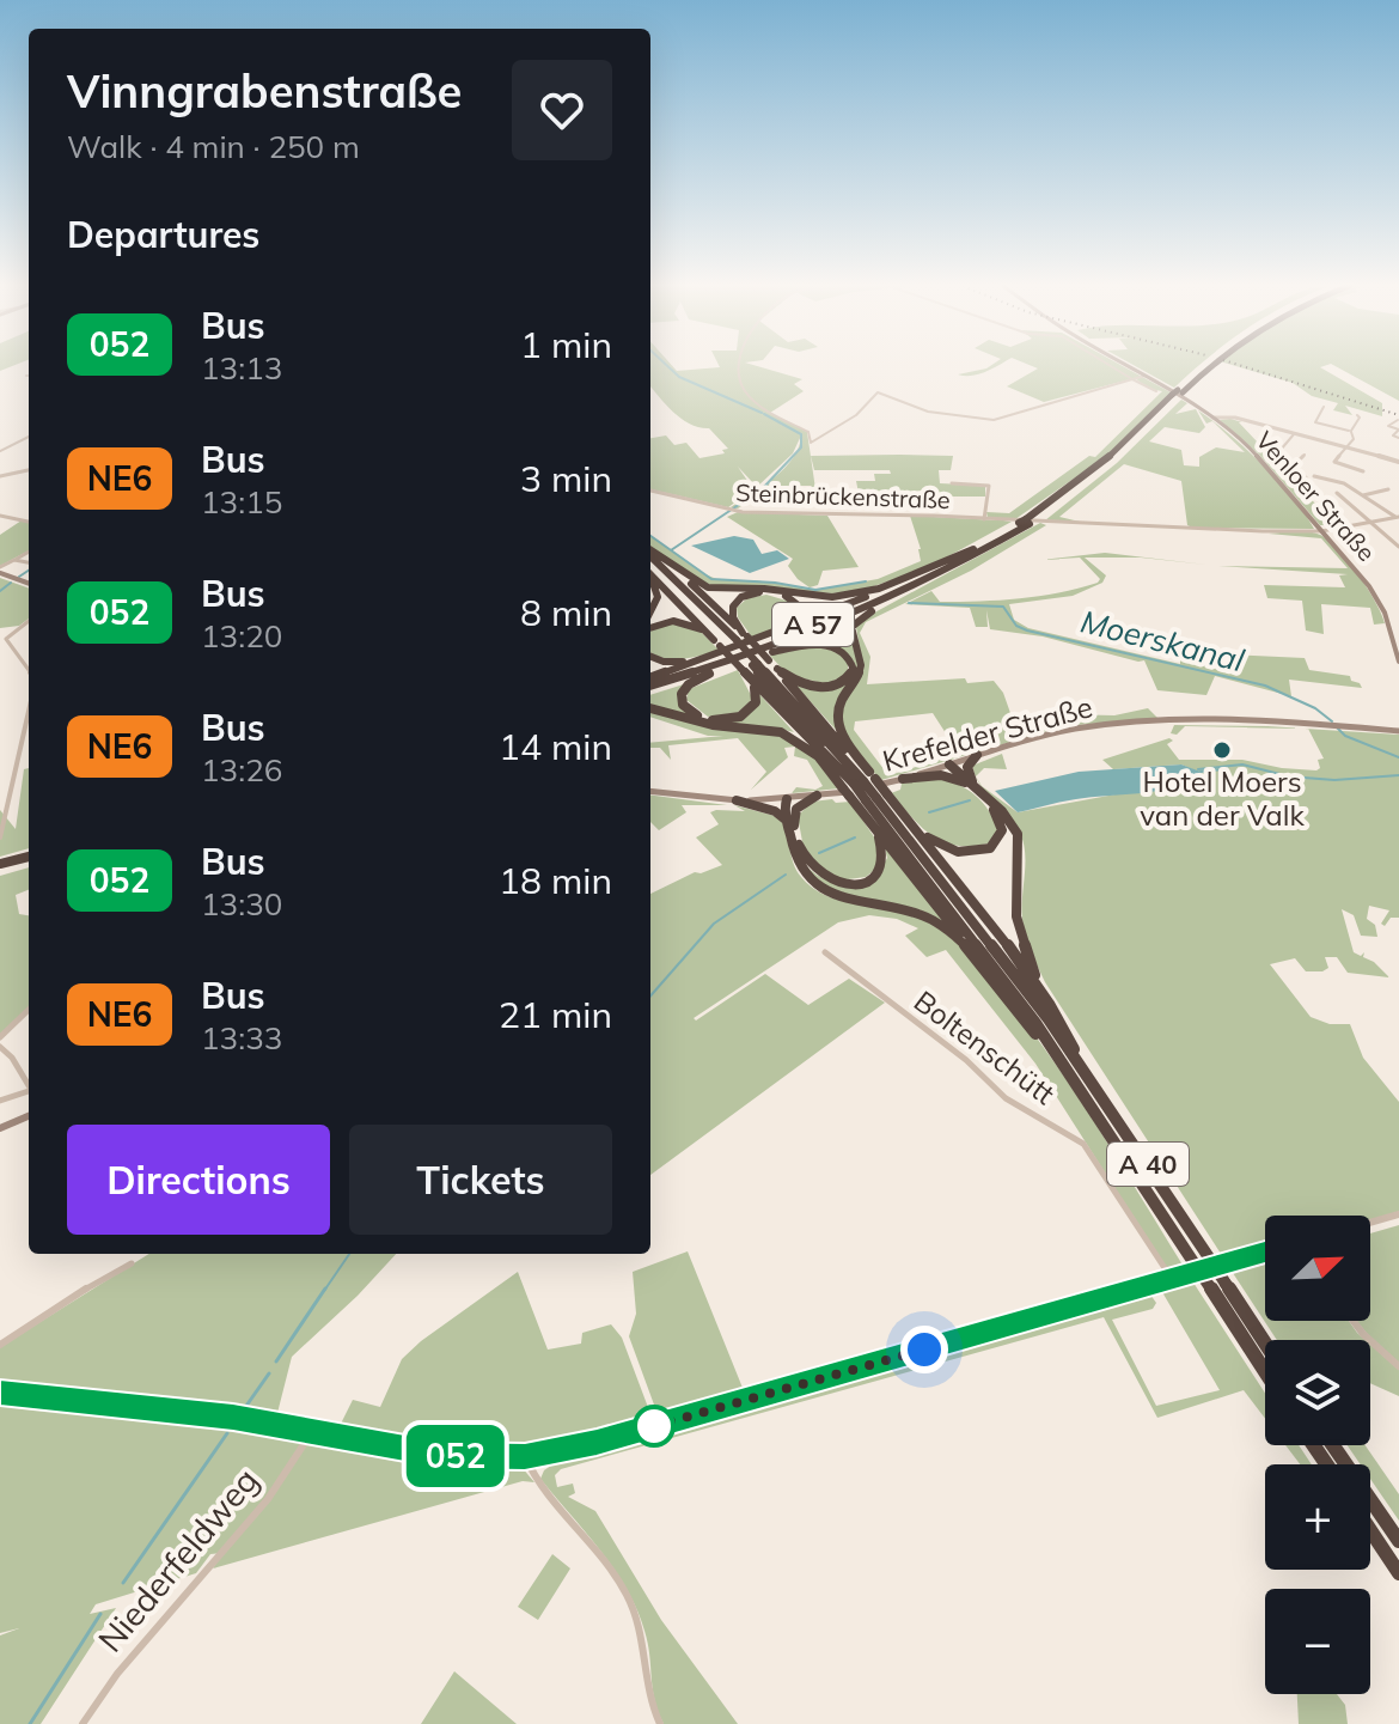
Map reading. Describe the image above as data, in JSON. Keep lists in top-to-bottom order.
{
  "streets": {
    "highway": ["A 57", "A 40"],
    "main road": ["Venloer Straße", "Krefelder Straße"],
    "street": ["Steinbrückenstraße", "Boltenschütt", "Niederfeldweg"]
  },
  "crossings": [
    ["Steinbrückenstraße", "Venloer Straße"]
  ],
  "water": ["Moerskanal"],
  "places": ["Hotel Moers van der Valk"],
  "lines": ["bus line 052"],
  "north": "top right",
  "page": {
    "on_map": "052",
    "heading": [
      ["Vinngrabenstraße", "Walk · 4 min · 250 m"],
      "Departures"
    ],
    "list": [
      {
        "mark": "052",
        "name": "Bus",
        "note": "13:13",
        "value": "1 min"
      },
      {
        "mark": "NE6",
        "name": "Bus",
        "note": "13:15",
        "value": "3 min"
      },
      {
        "mark": "052",
        "name": "Bus",
        "note": "13:20",
        "value": "8 min"
      },
      {
        "mark": "NE6",
        "name": "Bus",
        "note": "13:26",
        "value": "14 min"
      },
      {
        "mark": "052",
        "name": "Bus",
        "note": "13:30",
        "value": "18 min"
      },
      {
        "mark": "NE6",
        "name": "Bus",
        "note": "13:33",
        "value": "21 min"
      }
    ],
    "buttons": ["Directions", "Tickets"],
    "map_buttons": ["+", "−"]
  }
}
